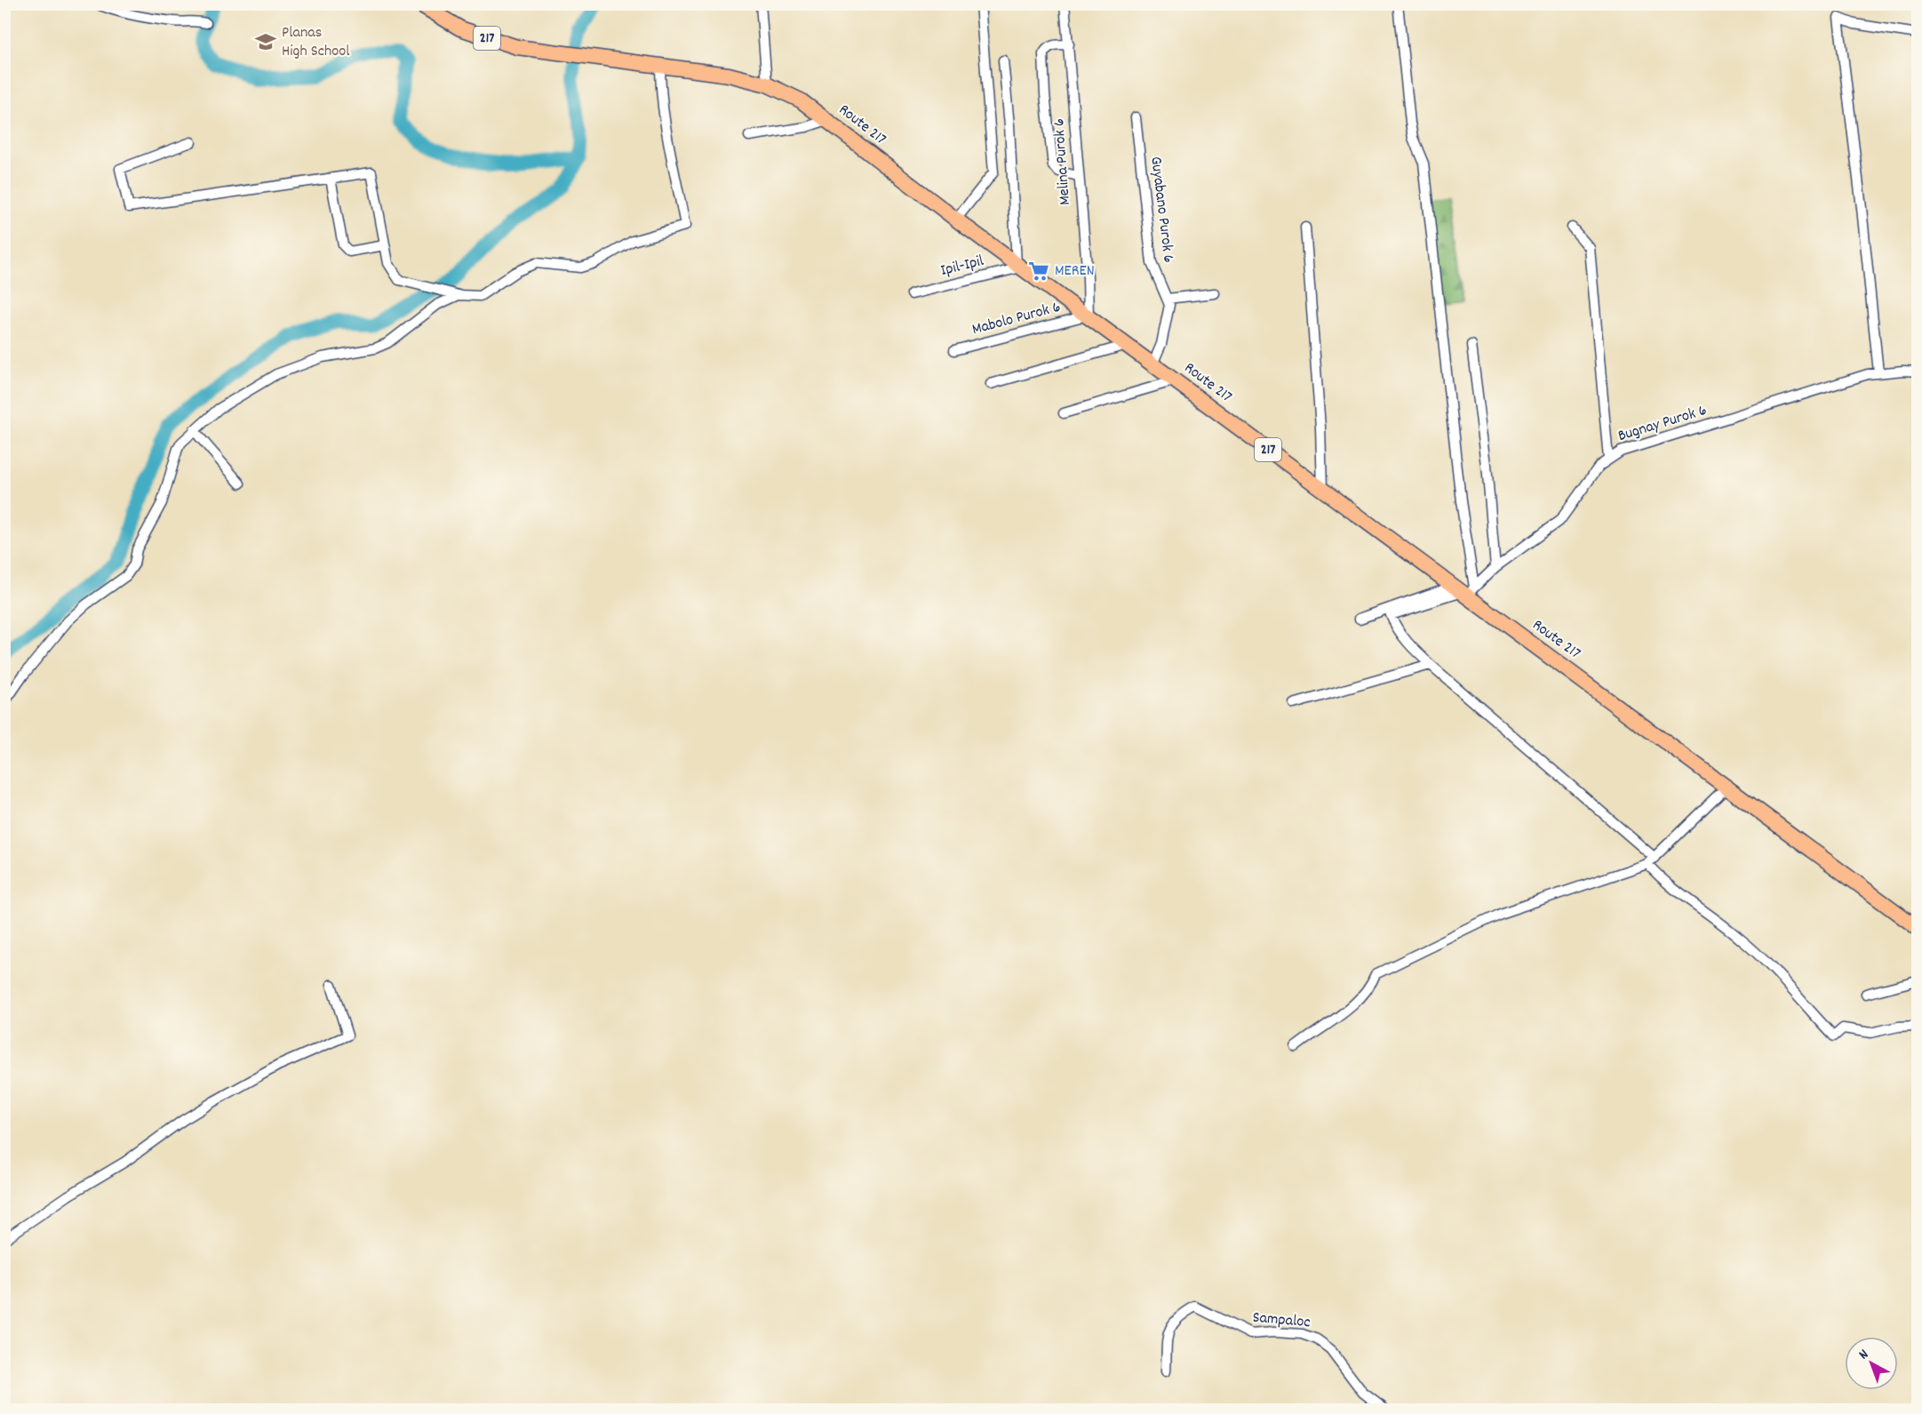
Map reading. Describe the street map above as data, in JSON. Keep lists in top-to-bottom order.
{
  "streets": {
    "main road": ["217", "Route 217"],
    "street": [
      "Melina Purok 6",
      "Guyabano Purok 6",
      "Ipil-Ipil",
      "Mabolo Purok 6",
      "Bugnay Purok 6",
      "Sampaloc"
    ]
  },
  "crossings": [
    ["Route 217", "Melina Purok 6"],
    ["Route 217", "Guyabano Purok 6"],
    ["Route 217", "Ipil-Ipil"],
    ["Route 217", "Mabolo Purok 6"],
    ["Route 217", "Bugnay Purok 6"],
    ["Melina Purok 6", "Mabolo Purok 6"]
  ],
  "places": {
    "school or university": ["Planas High School"],
    "supermarket": ["MEREN"]
  },
  "north": "top left"
}
